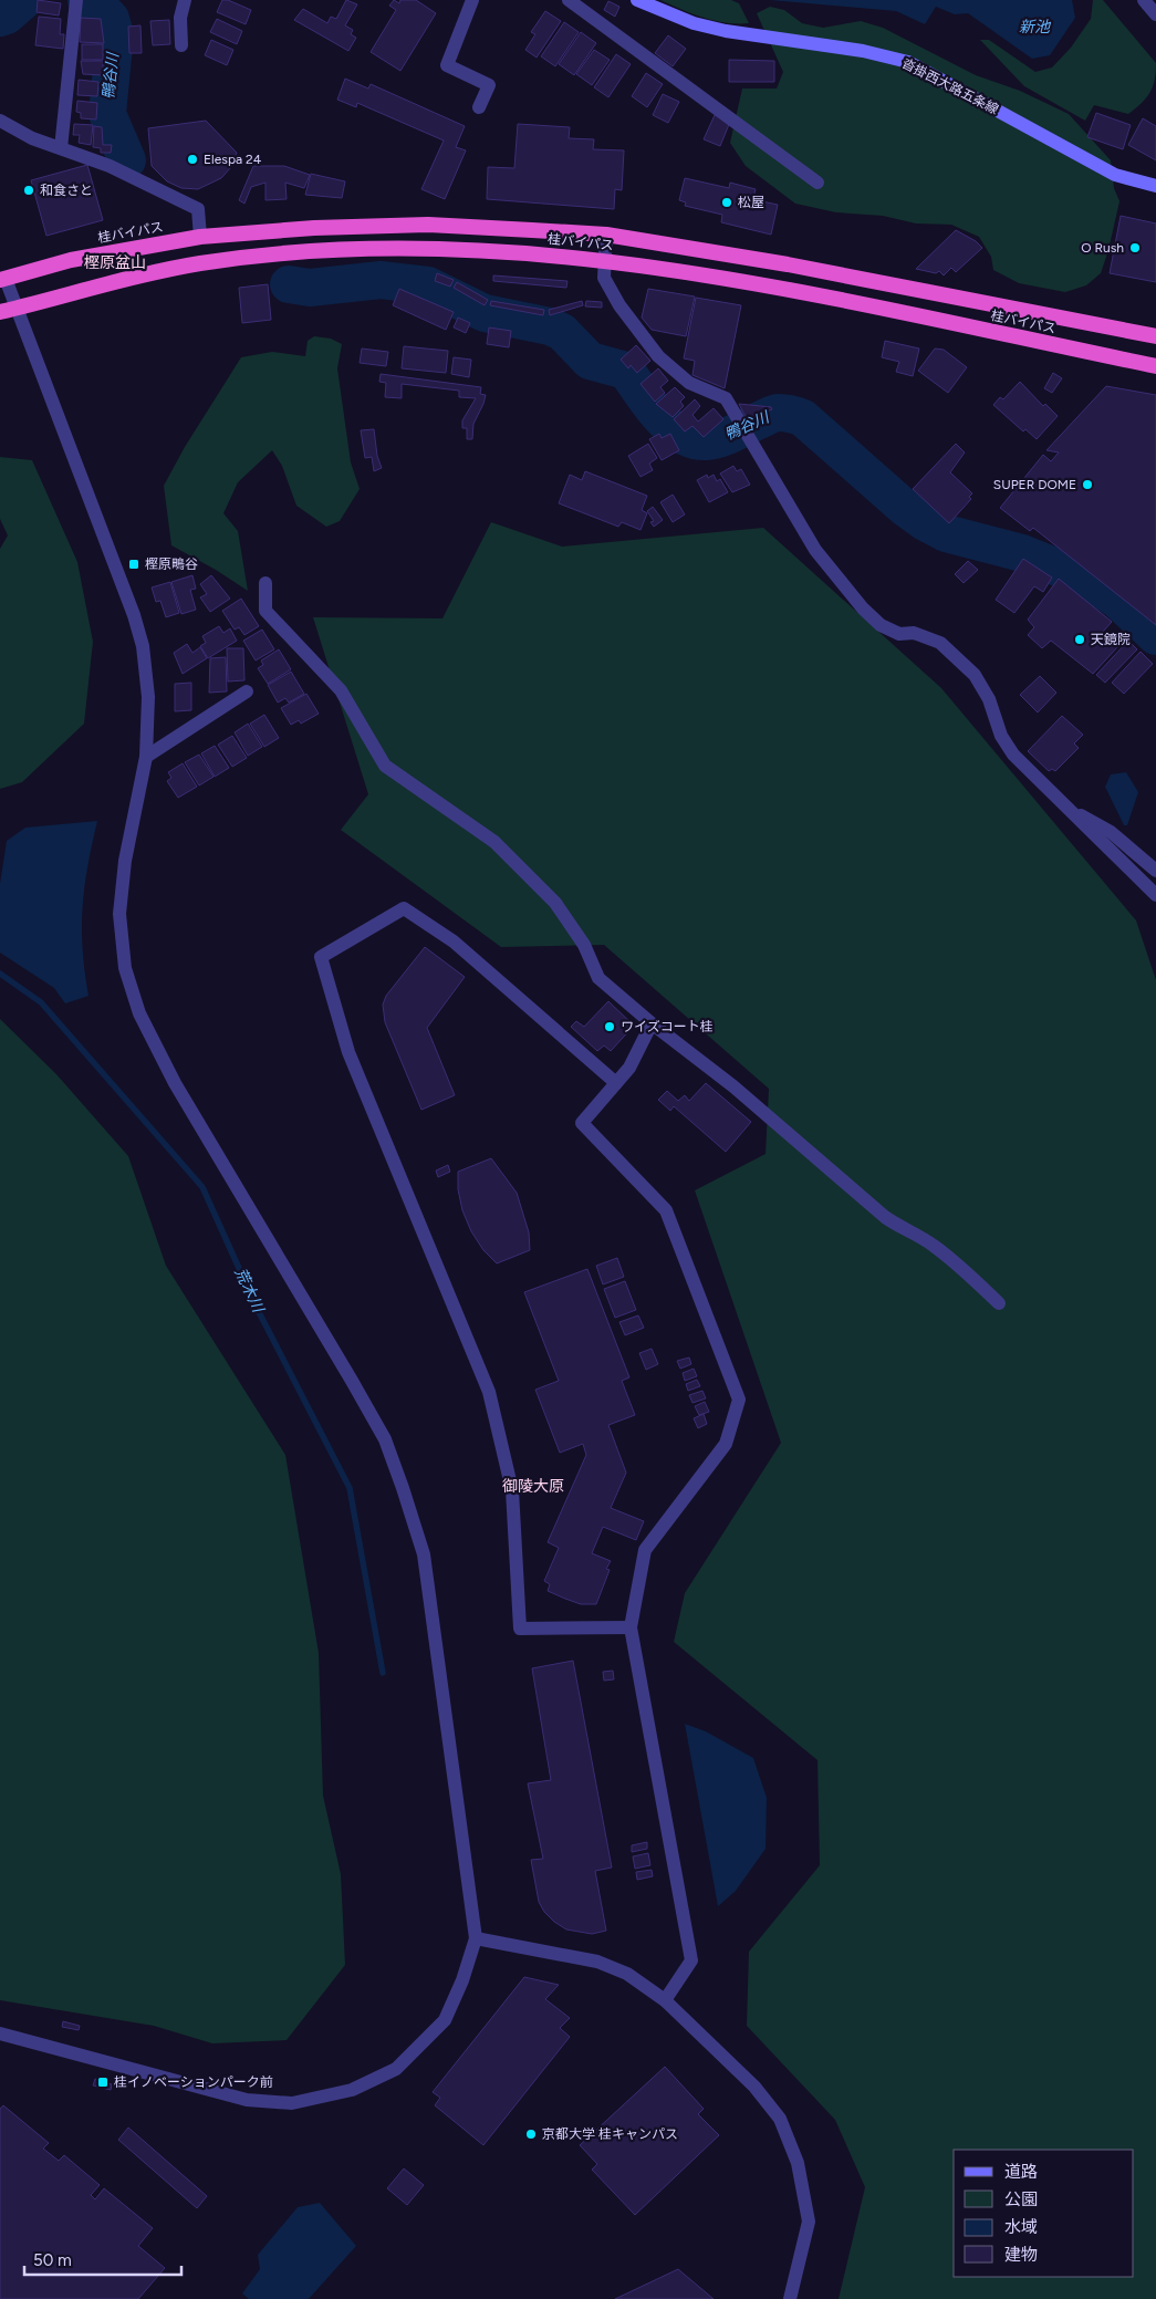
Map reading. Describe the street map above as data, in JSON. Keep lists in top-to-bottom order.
{
  "streets": {
    "highway": ["桂バイパス"],
    "main road": ["沓掛西大路五条線"]
  },
  "districts": ["樫原盆山", "御陵大原"],
  "water": ["新池", "鴨谷川", "荒木川"],
  "places": {
    "other": [
      "Elespa 24",
      "和食さと",
      "松屋",
      "O Rush",
      "SUPER DOME",
      "天鏡院",
      "ワイズコート桂",
      "京都大学 桂キャンパス"
    ],
    "transit": ["樫原鴫谷", "桂イノベーションパーク前"]
  },
  "legend": [
    "道路",
    "公園",
    "水域",
    "建物"
  ],
  "scale_bar": "50 m"
}
